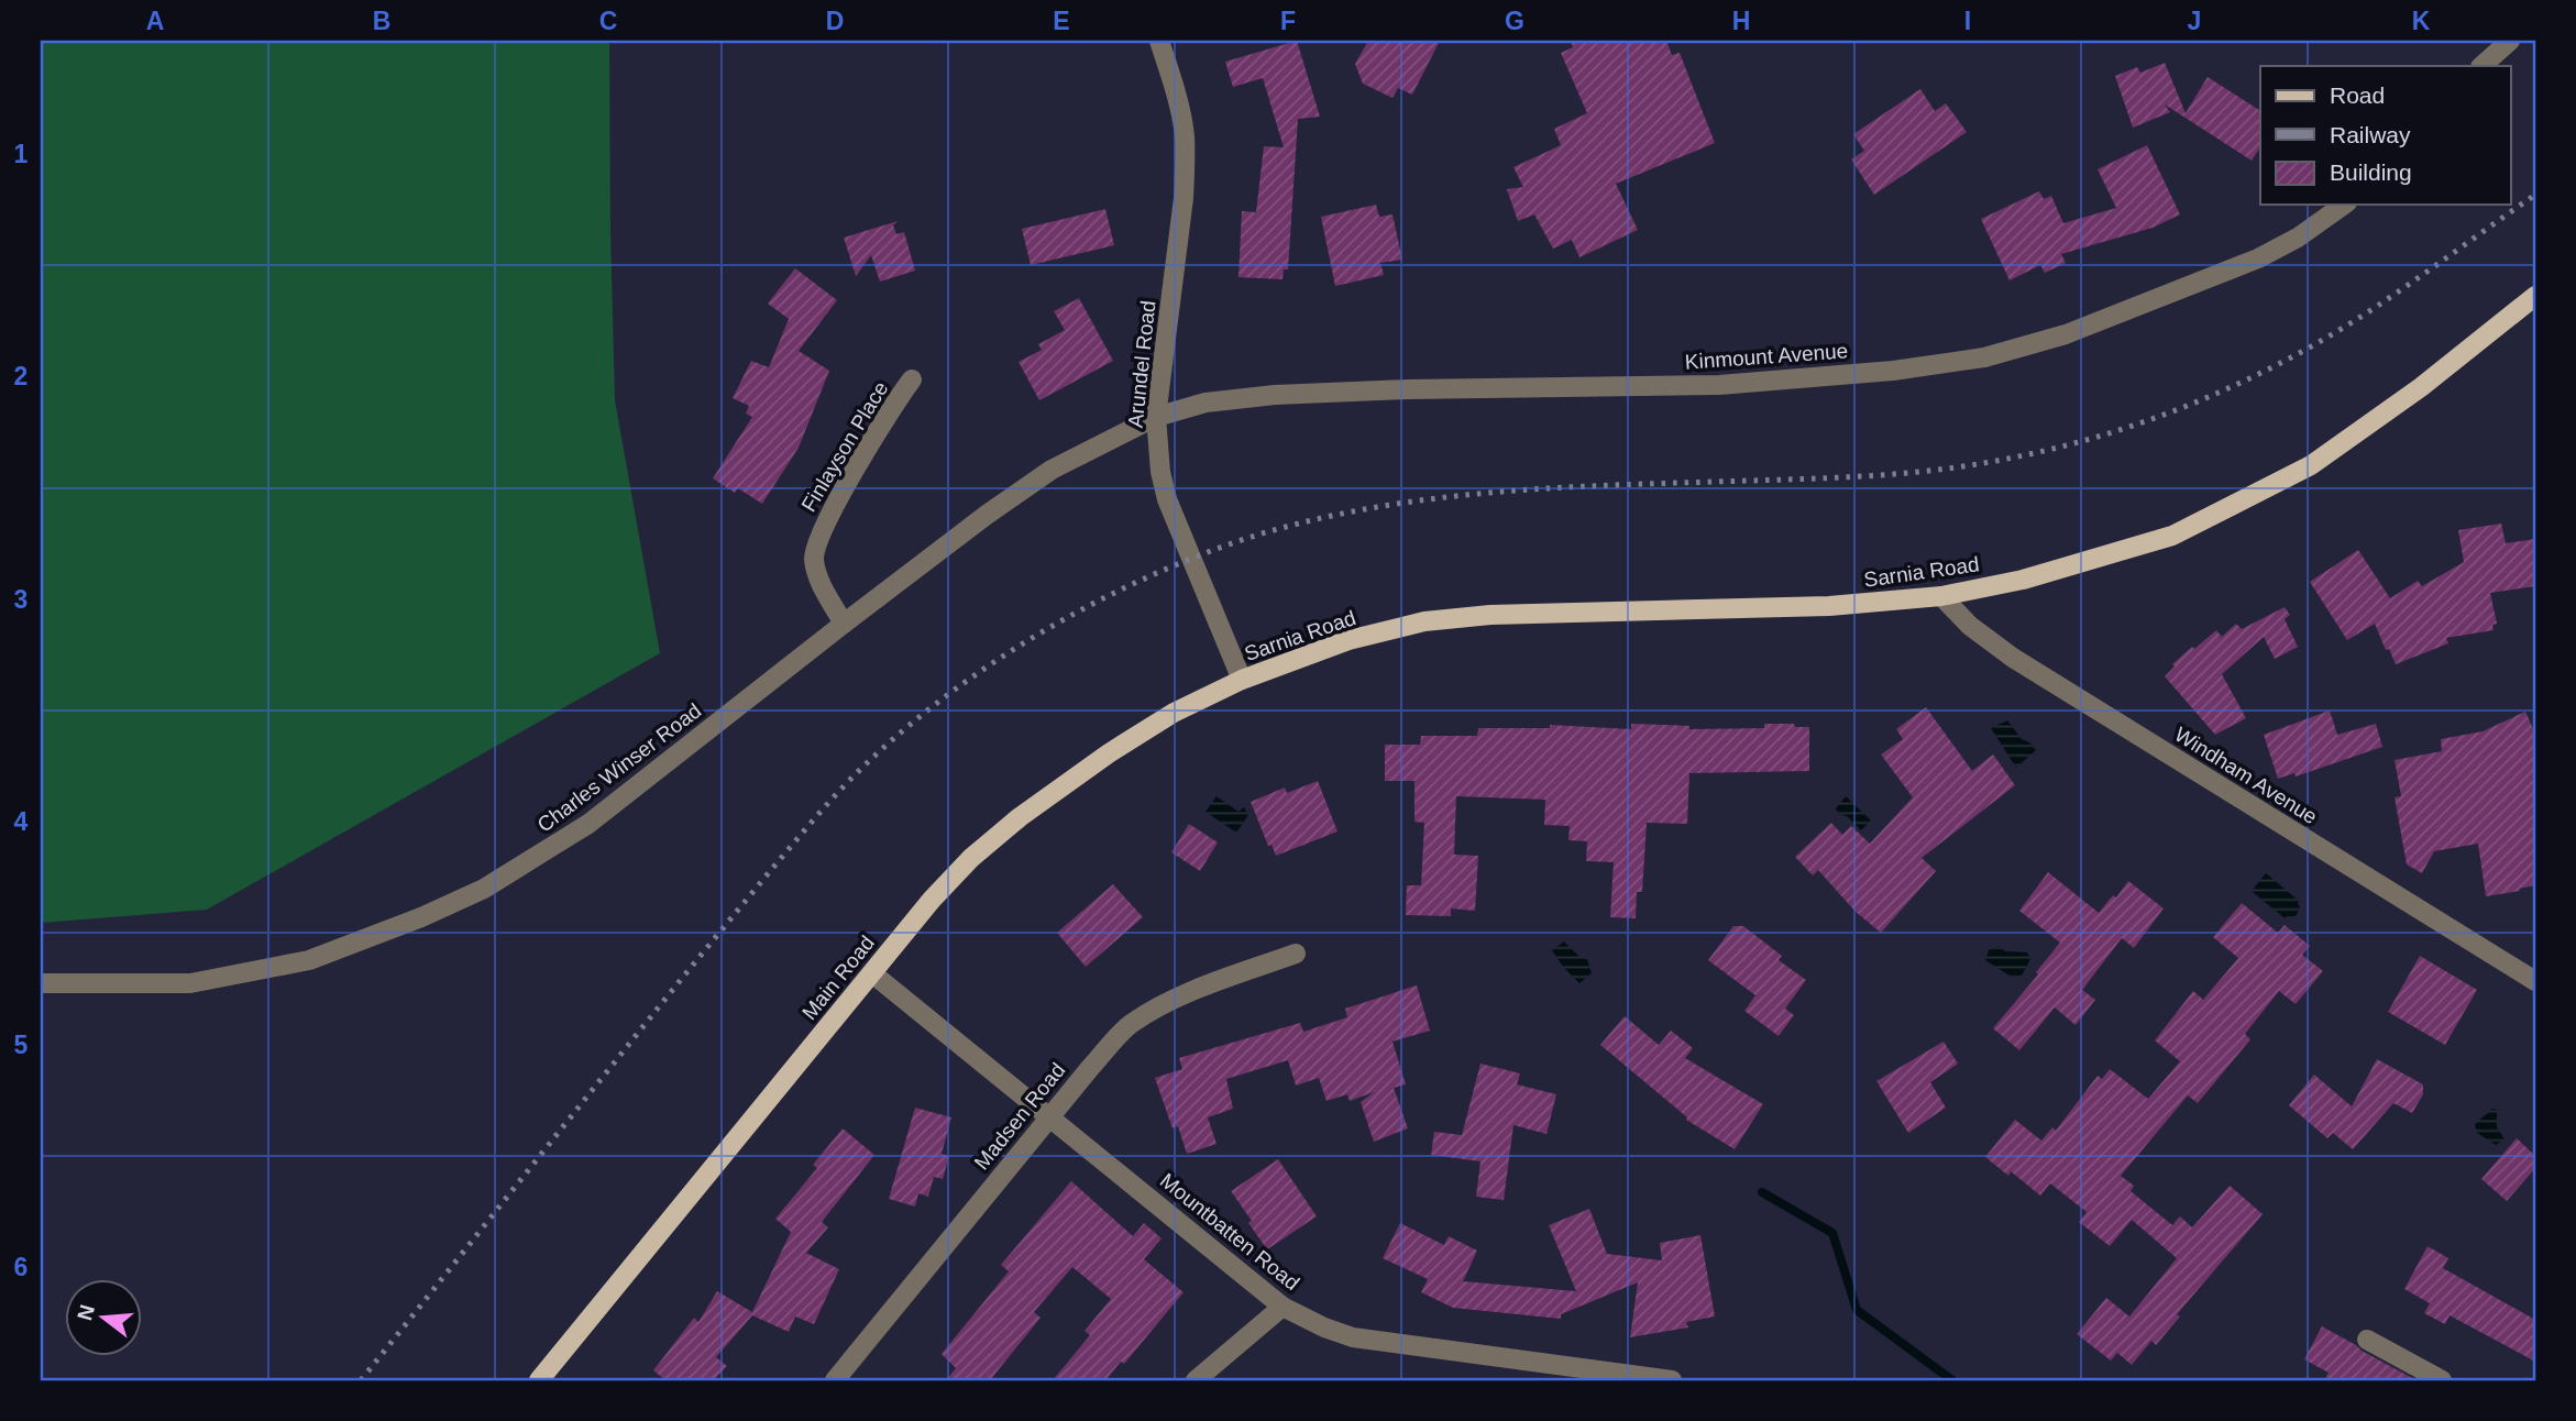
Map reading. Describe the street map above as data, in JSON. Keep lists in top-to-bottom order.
{
  "streets": {
    "main road": ["Sarnia Road", "Main Road"],
    "street": [
      "Kinmount Avenue",
      "Arundel Road",
      "Finlayson Place",
      "Charles Winser Road",
      "Windham Avenue",
      "Madsen Road",
      "Mountbatten Road"
    ]
  },
  "crossings": [
    ["Kinmount Avenue", "Arundel Road"],
    ["Kinmount Avenue", "Charles Winser Road"],
    ["Arundel Road", "Sarnia Road"],
    ["Arundel Road", "Charles Winser Road"],
    ["Arundel Road", "Main Road"],
    ["Finlayson Place", "Charles Winser Road"],
    ["Sarnia Road", "Windham Avenue"],
    ["Sarnia Road", "Main Road"],
    ["Main Road", "Mountbatten Road"],
    ["Madsen Road", "Mountbatten Road"]
  ],
  "legend": ["Road", "Railway", "Building"],
  "north": "left",
  "grid": {
    "columns": [
      "A",
      "B",
      "C",
      "D",
      "E",
      "F",
      "G",
      "H",
      "I",
      "J",
      "K"
    ],
    "rows": [
      "1",
      "2",
      "3",
      "4",
      "5",
      "6"
    ]
  }
}
